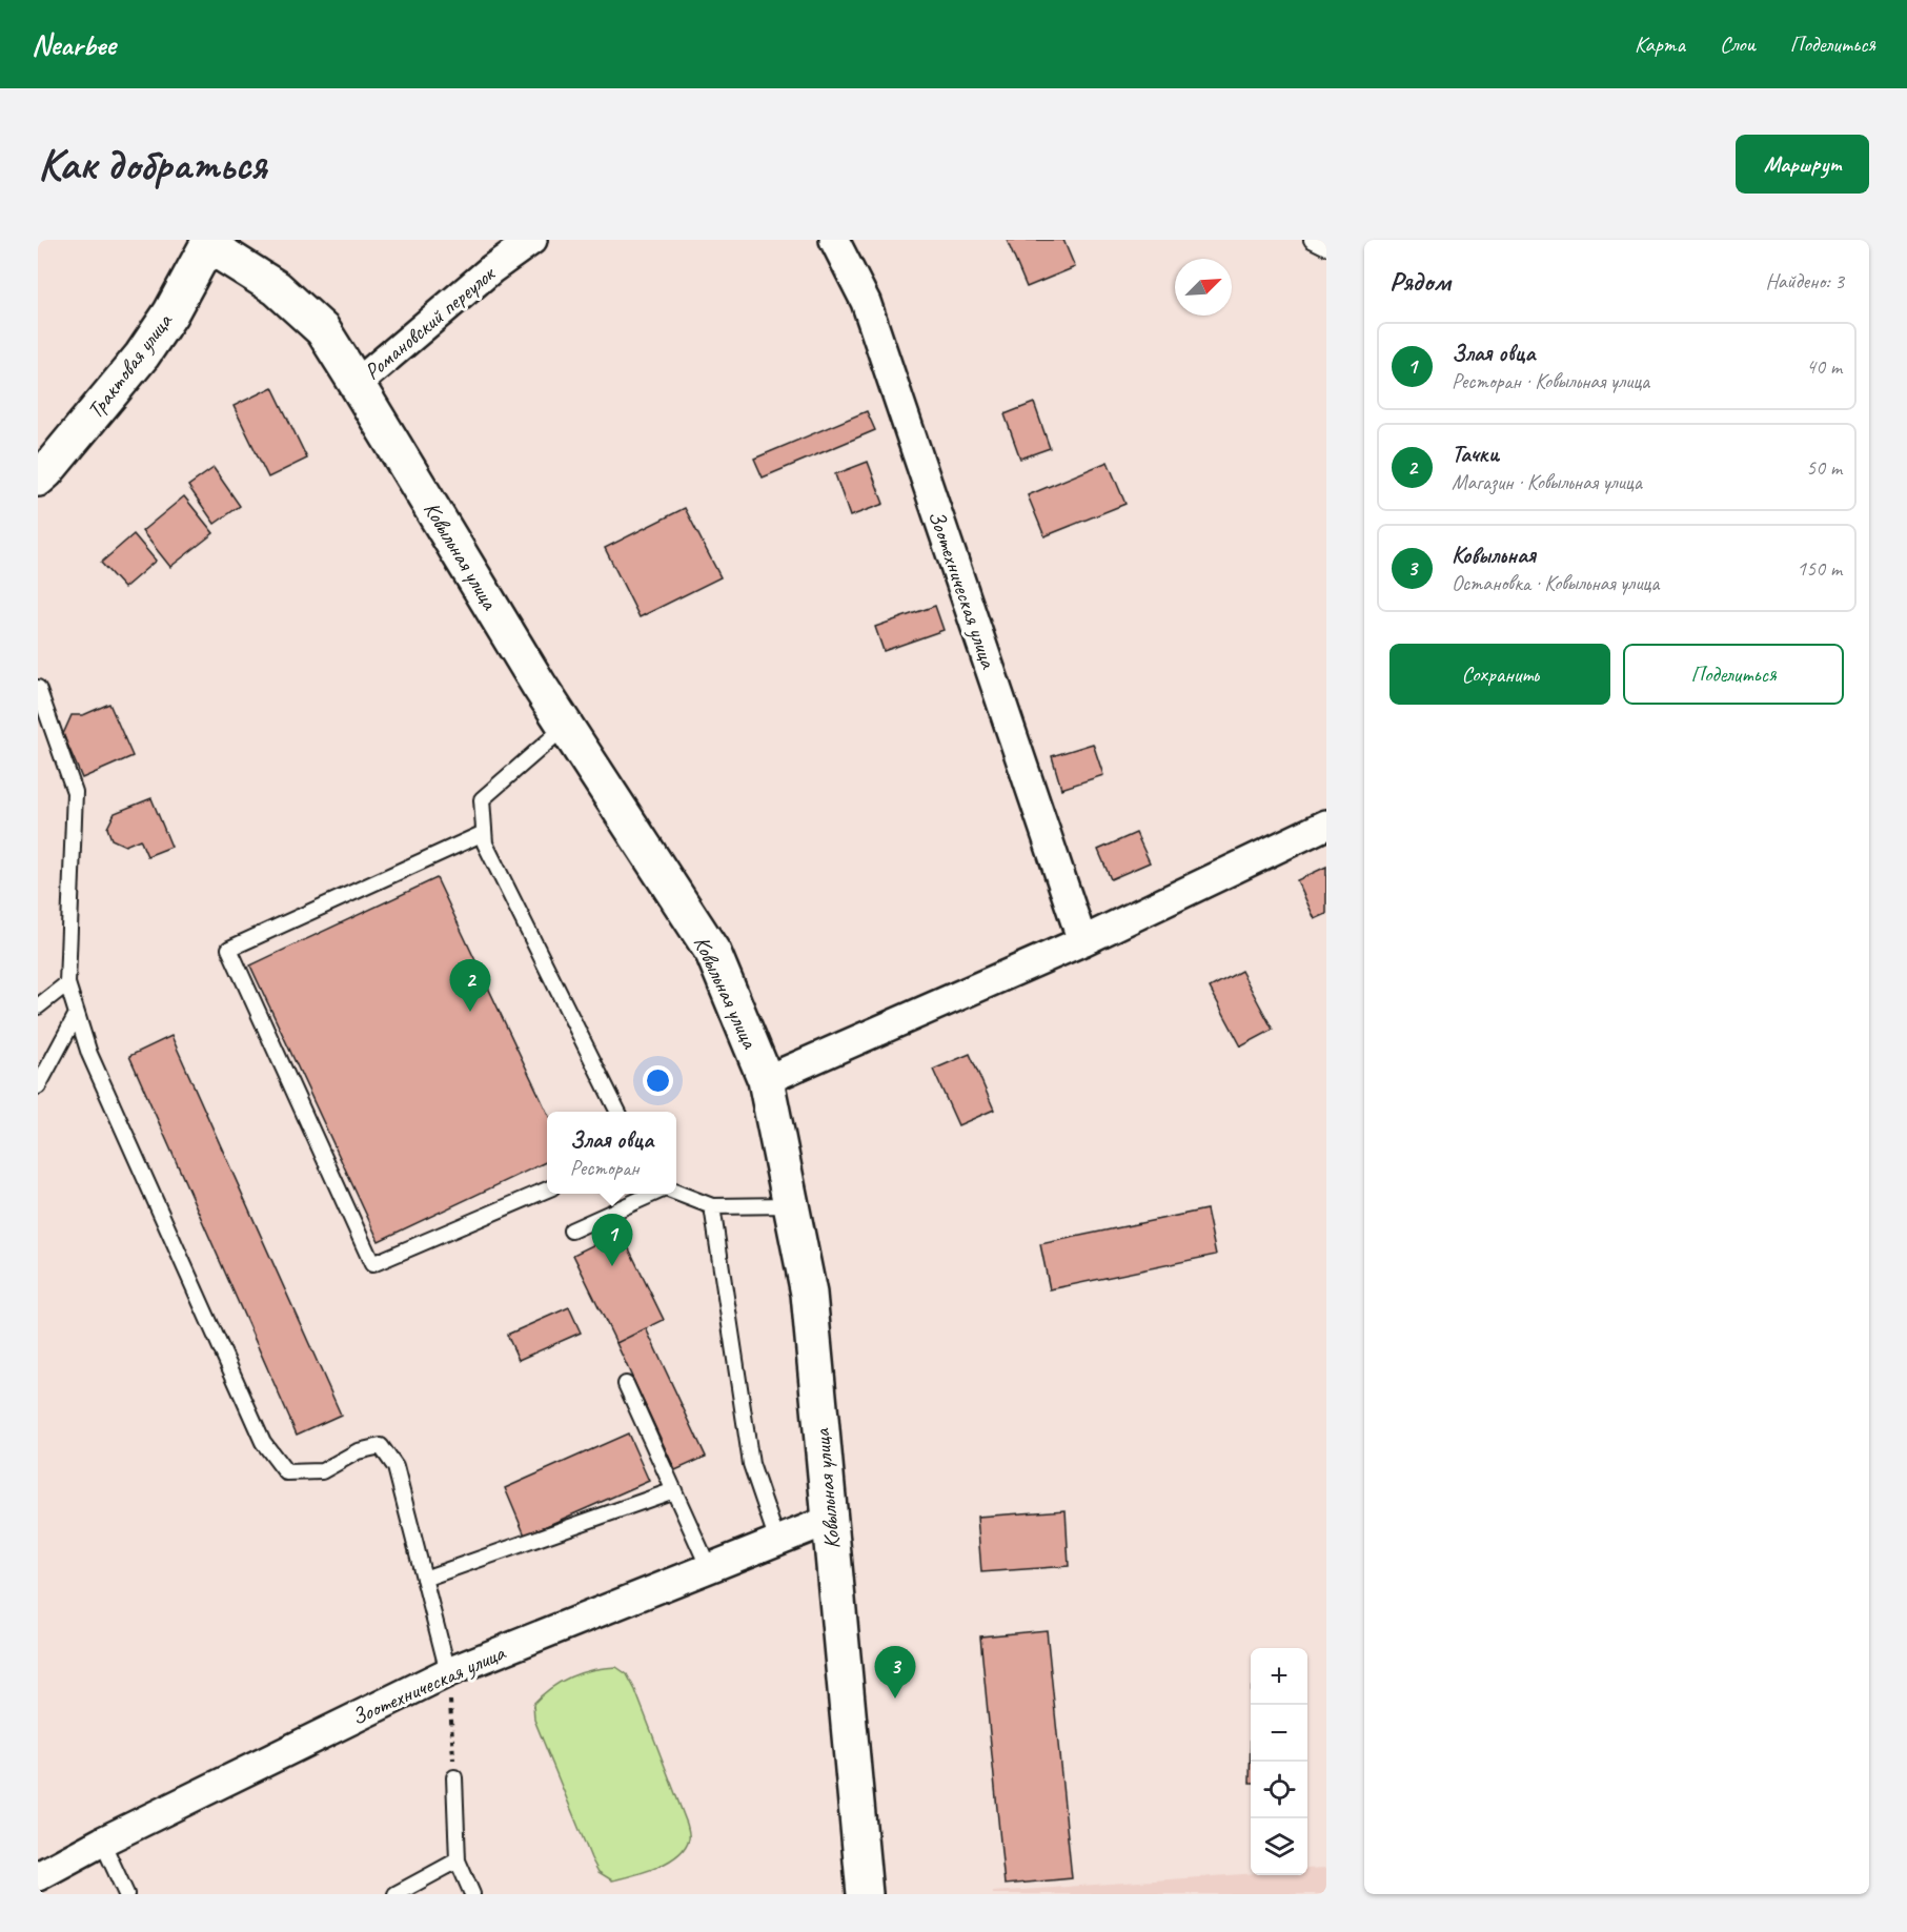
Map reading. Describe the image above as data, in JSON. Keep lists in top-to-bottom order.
{
  "streets": {
    "main road": ["Трактовая улица", "Ковыльная улица"],
    "street": ["Романовский переулок", "Зоотехническая улица"]
  },
  "crossings": [
    ["Романовский переулок", "Ковыльная улица"],
    ["Трактовая улица", "Ковыльная улица"],
    ["Ковыльная улица", "Зоотехническая улица"]
  ],
  "north": "top right",
  "page": {
    "header": "Nearbee",
    "nav": ["Карта", "Слои", "Поделиться"],
    "buttons": [
      "Маршрут",
      ["Сохранить", "Поделиться"]
    ],
    "title": "Как добраться",
    "heading": ["Рядом", "Найдено: 3"],
    "list": [
      {
        "mark": "1",
        "name": "Злая овца",
        "note": "Ресторан · Ковыльная улица",
        "value": "40 m"
      },
      {
        "mark": "2",
        "name": "Тачки",
        "note": "Магазин · Ковыльная улица",
        "value": "50 m"
      },
      {
        "mark": "3",
        "name": "Ковыльная",
        "note": "Остановка · Ковыльная улица",
        "value": "150 m"
      }
    ],
    "pins": ["2", "1", "3"],
    "popup": ["Злая овца", "Ресторан"],
    "map_buttons": ["+", "−"]
  }
}
